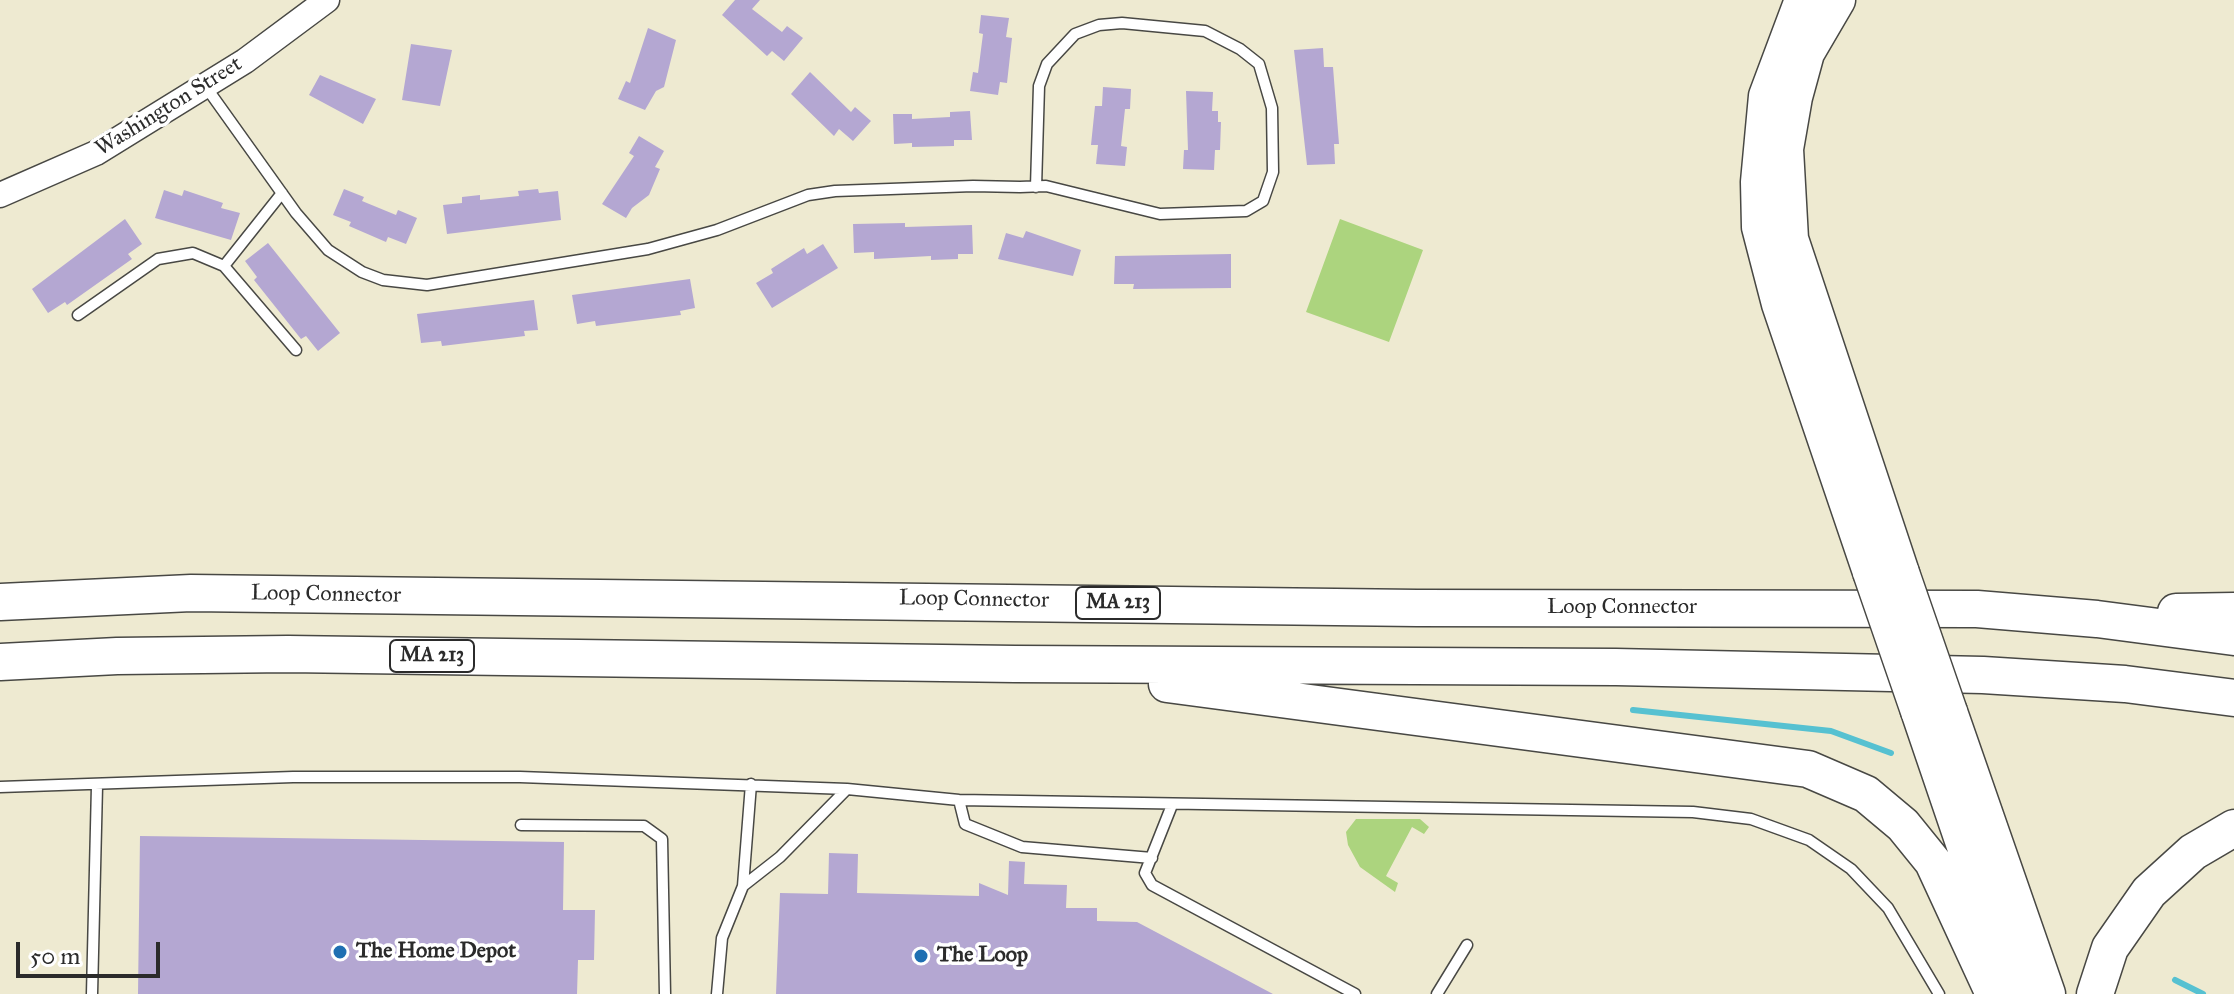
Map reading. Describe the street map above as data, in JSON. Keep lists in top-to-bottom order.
{
  "streets": {
    "highway": ["Loop Connector", "MA 213"],
    "street": ["Washington Street"]
  },
  "places": ["The Home Depot", "The Loop"],
  "scale_bar": "50 m"
}
